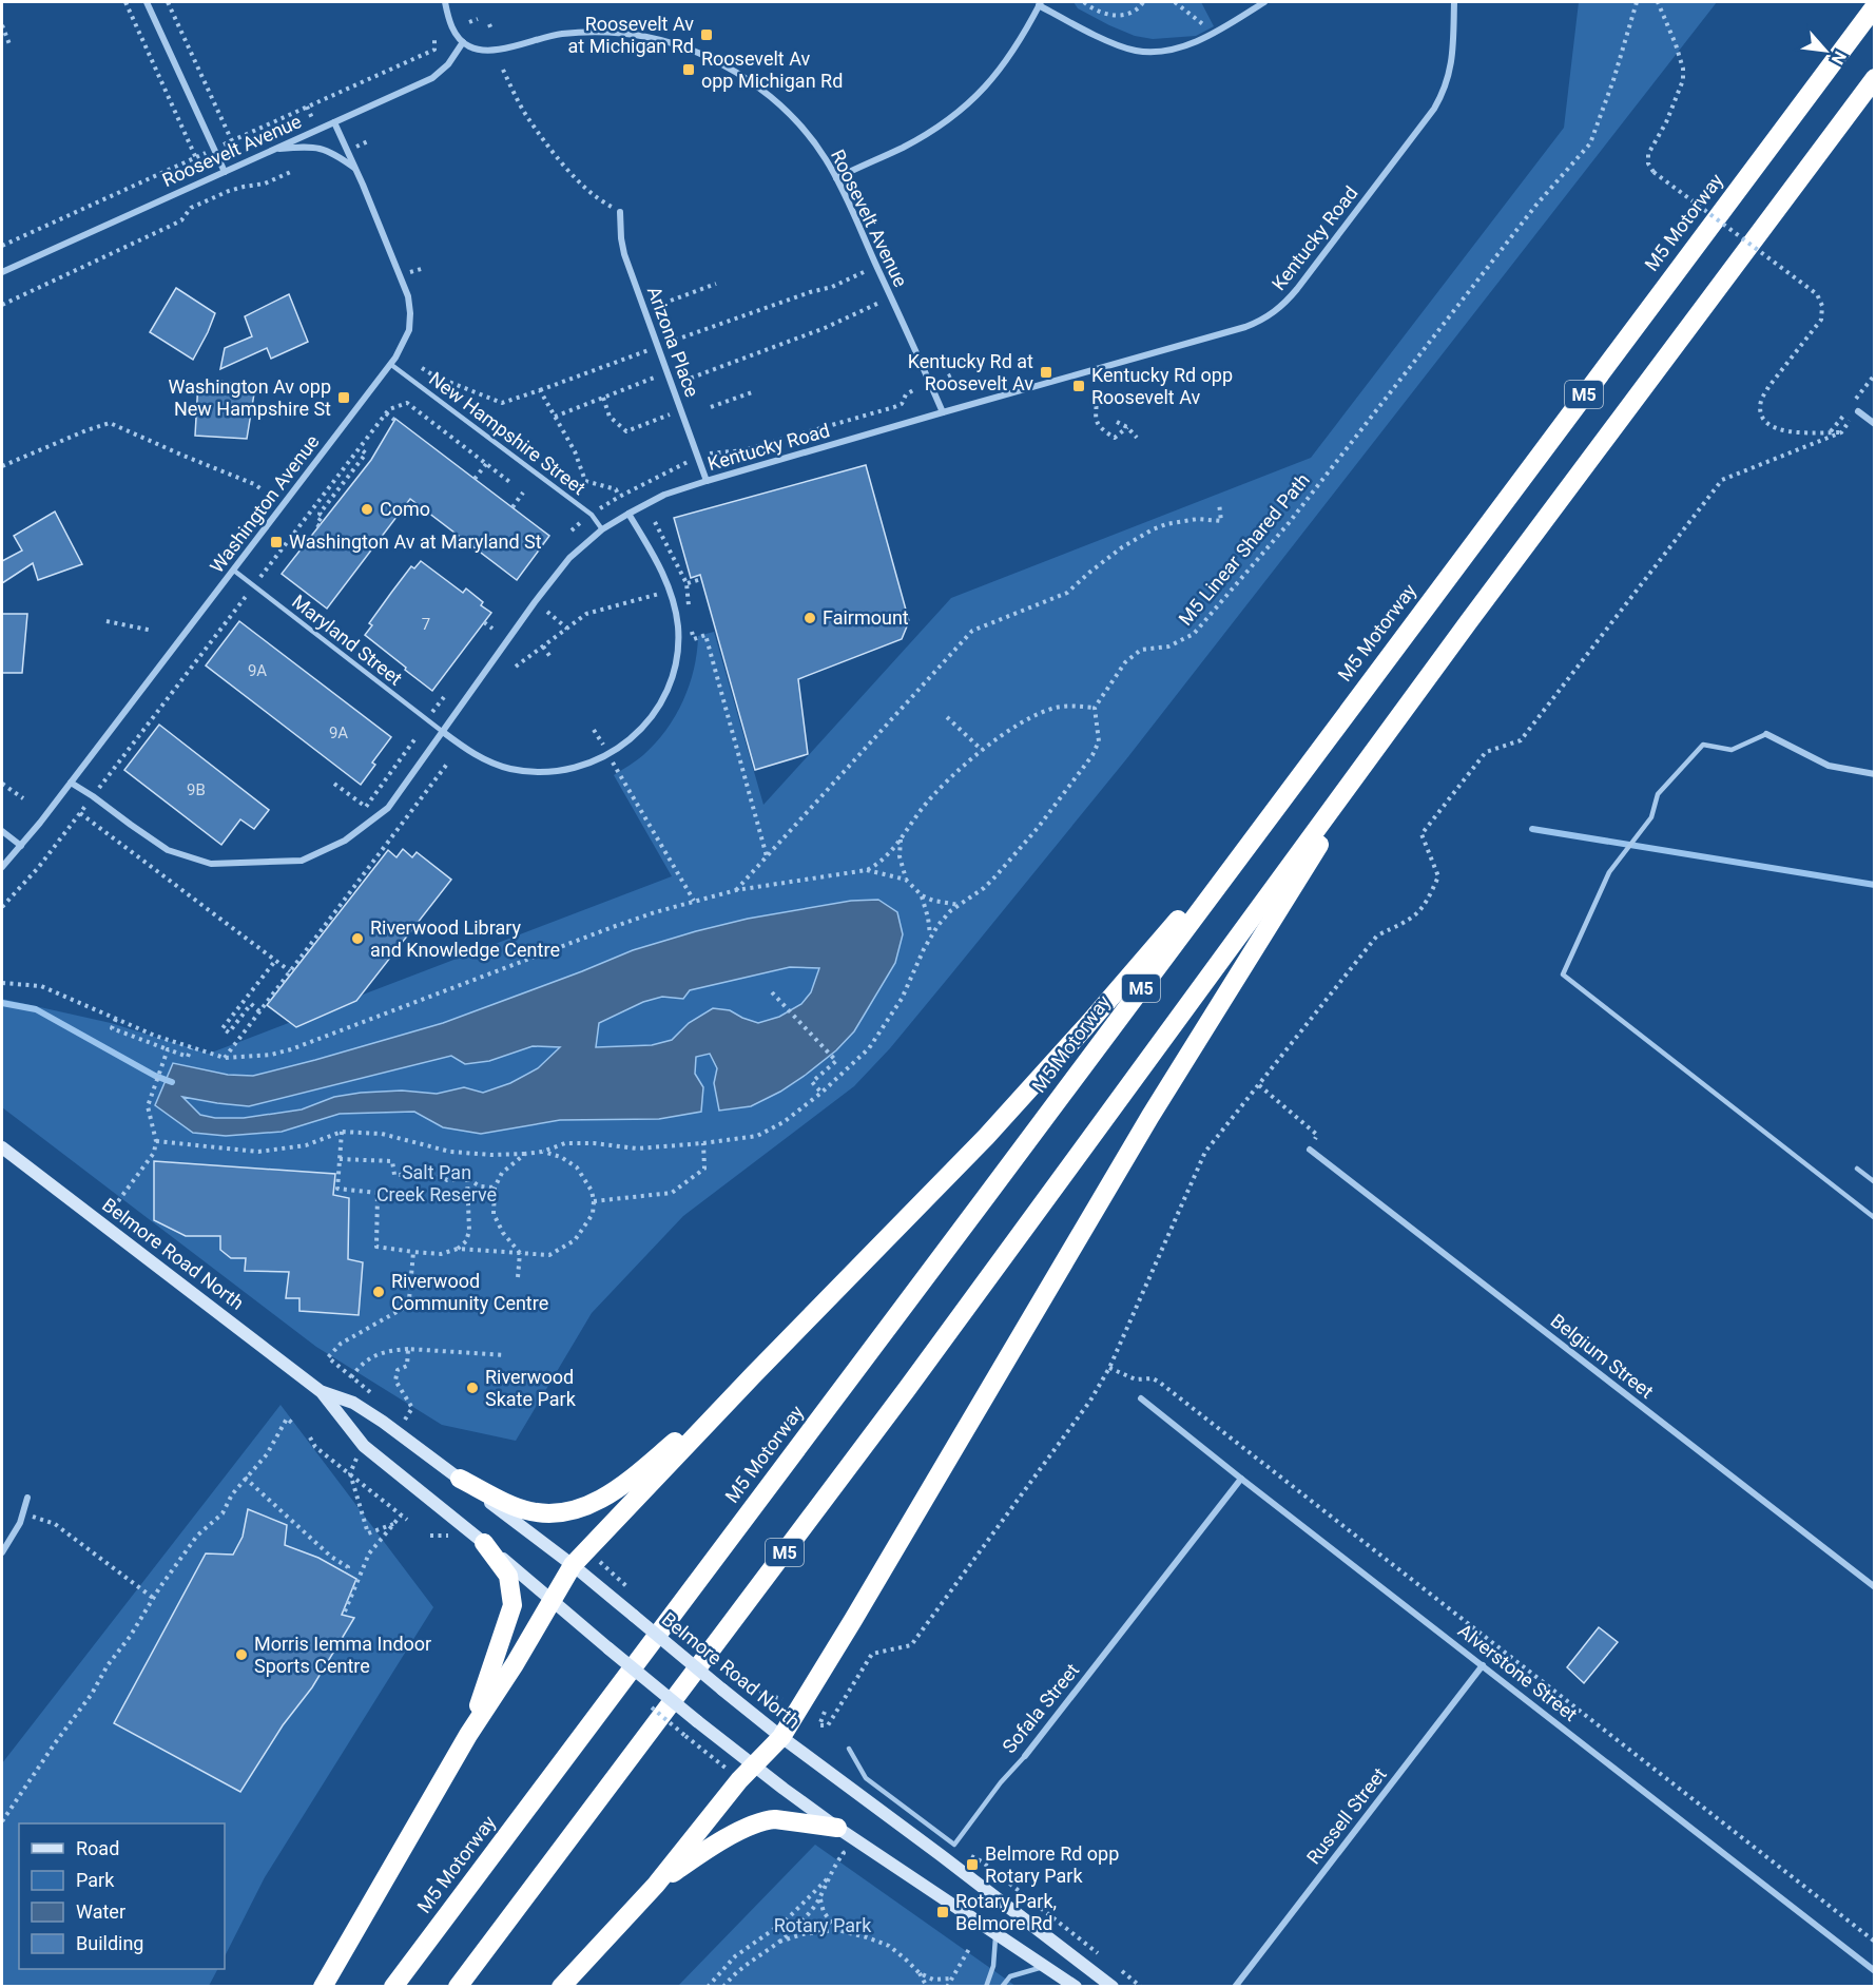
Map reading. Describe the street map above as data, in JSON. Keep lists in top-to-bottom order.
{
  "streets": {
    "highway": ["M5 Motorway", "M5"],
    "main road": ["Belmore Road North"],
    "street": [
      "Roosevelt Avenue",
      "Kentucky Road",
      "Arizona Place",
      "Washington Avenue",
      "Belgium Street",
      "Alverstone Street",
      "Sofala Street",
      "Russell Street"
    ],
    "lane": ["New Hampshire Street", "Maryland Street"],
    "path": ["M5 Linear Shared Path"]
  },
  "crossings": [
    ["Roosevelt Avenue", "Kentucky Road"],
    ["Roosevelt Avenue", "Washington Avenue"],
    ["Kentucky Road", "Arizona Place"],
    ["Kentucky Road", "New Hampshire Street"],
    ["Kentucky Road", "Washington Avenue"],
    ["Kentucky Road", "Maryland Street"],
    ["New Hampshire Street", "Washington Avenue"],
    ["Washington Avenue", "Maryland Street"],
    ["Alverstone Street", "Sofala Street"],
    ["Alverstone Street", "Russell Street"]
  ],
  "parks": ["Salt Pan Creek Reserve", "Rotary Park"],
  "places": {
    "transit": [
      "Roosevelt Av at Michigan Rd",
      "Roosevelt Av opp Michigan Rd",
      "Kentucky Rd at Roosevelt Av",
      "Kentucky Rd opp Roosevelt Av",
      "Washington Av opp New Hampshire St",
      "Washington Av at Maryland St",
      "Belmore Rd opp Rotary Park",
      "Rotary Park, Belmore Rd"
    ],
    "other": [
      "Como",
      "Fairmount",
      "Riverwood Library and Knowledge Centre",
      "Riverwood Community Centre",
      "Riverwood Skate Park",
      "Morris Iemma Indoor Sports Centre"
    ]
  },
  "house_numbers": [
    "7",
    "9A",
    "9A",
    "9B"
  ],
  "legend": [
    "Road",
    "Park",
    "Water",
    "Building"
  ],
  "north": "bottom right"
}
